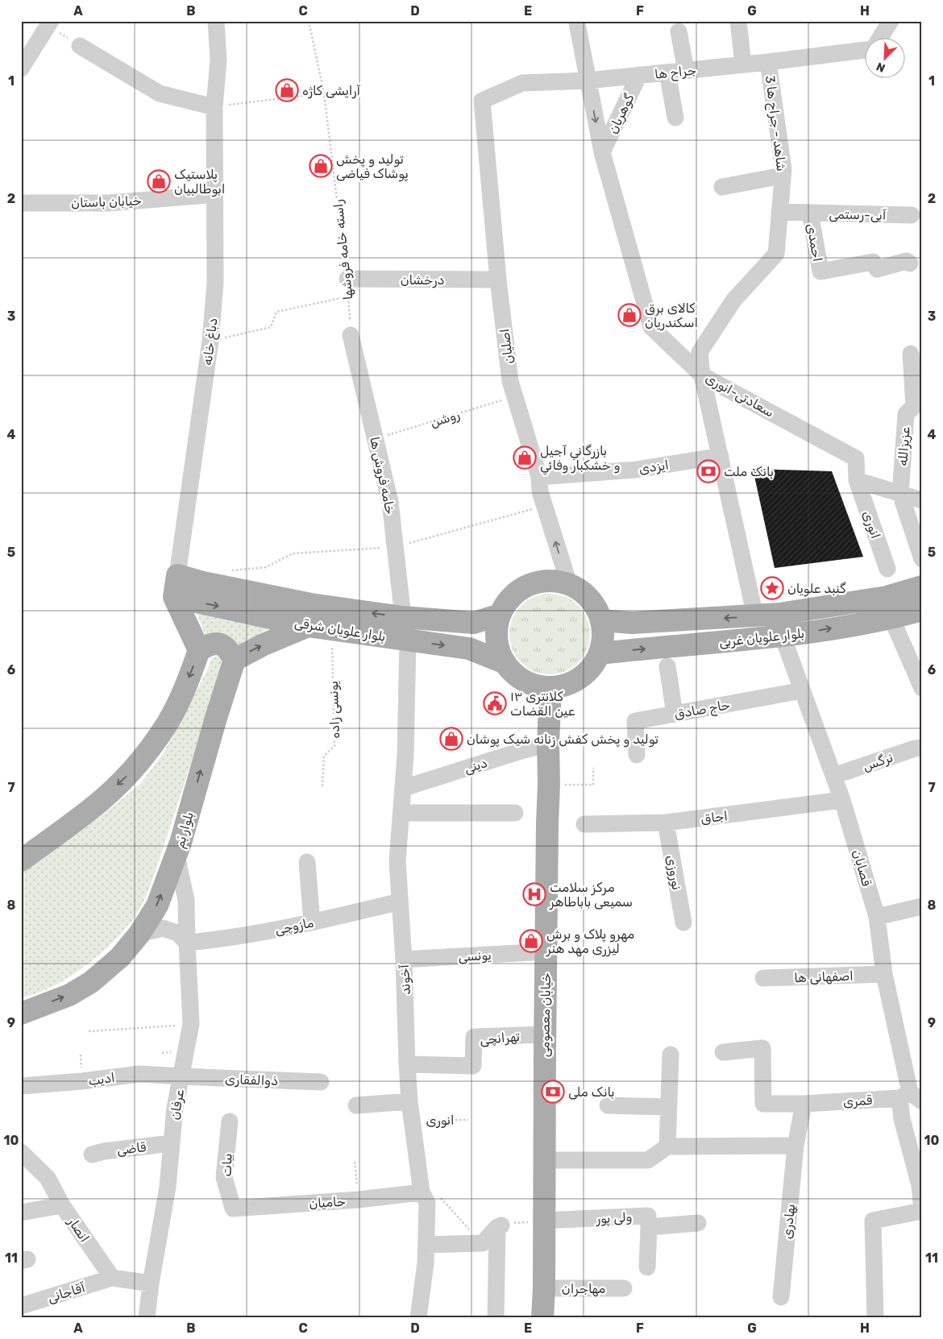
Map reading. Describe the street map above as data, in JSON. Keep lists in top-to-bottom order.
{
  "streets": {
    "main road": [
      "بلوار علویان شرقی",
      "بلوار علویان غربی",
      "بلوار بَم",
      "خیابان معصومی"
    ],
    "street": [
      "جراح ها",
      "گوهریان",
      "شاهد - جراح ها 3",
      "خیابان باستان",
      "آبی-رستمی",
      "احمدی",
      "درخشان",
      "دباغ خانه",
      "اصلیان",
      "سعادتی-انوری",
      "عزیزالله",
      "ایزدی",
      "خامه فروش ها",
      "انوری",
      "حاج صادق",
      "نرگس",
      "دینی",
      "اجاق",
      "قصابان",
      "نوروزی",
      "مازوچی",
      "یونسی",
      "اصفهانی ها",
      "آخوند",
      "تهرانچی",
      "ادیب",
      "ذوالفقاری",
      "قمری",
      "عرفان",
      "قاضی",
      "بیات",
      "حامیان",
      "ولی پور",
      "بهادری",
      "انصار",
      "مهاجران",
      "آقاجانی"
    ],
    "path": ["راسته خامه فروشها", "روشن", "یونسی زاده"]
  },
  "crossings": [
    ["جراح ها", "گوهریان"],
    ["جراح ها", "شاهد - جراح ها 3"],
    ["جراح ها", "اصلیان"],
    ["جراح ها", "سعادتی-انوری"],
    ["گوهریان", "سعادتی-انوری"],
    ["شاهد - جراح ها 3", "آبی-رستمی"],
    ["شاهد - جراح ها 3", "سعادتی-انوری"],
    ["شاهد - جراح ها 3", "ایزدی"],
    ["شاهد - جراح ها 3", "بلوار علویان غربی"],
    ["خیابان باستان", "دباغ خانه"],
    ["آبی-رستمی", "احمدی"],
    ["راسته خامه فروشها", "درخشان"],
    ["راسته خامه فروشها", "خامه فروش ها"],
    ["درخشان", "اصلیان"],
    ["دباغ خانه", "بلوار علویان شرقی"],
    ["اصلیان", "روشن"],
    ["اصلیان", "ایزدی"],
    ["اصلیان", "بلوار علویان شرقی"],
    ["اصلیان", "بلوار علویان غربی"],
    ["اصلیان", "خیابان معصومی"],
    ["سعادتی-انوری", "انوری"],
    ["روشن", "خامه فروش ها"],
    ["خامه فروش ها", "بلوار علویان شرقی"],
    ["انوری", "آخوند"],
    ["بلوار علویان شرقی", "بلوار علویان غربی"],
    ["بلوار علویان شرقی", "یونسی زاده"],
    ["بلوار علویان شرقی", "آخوند"],
    ["بلوار علویان شرقی", "خیابان معصومی"],
    ["بلوار علویان غربی", "قصابان"],
    ["بلوار علویان غربی", "خیابان معصومی"],
    ["حاج صادق", "قصابان"],
    ["نرگس", "قصابان"],
    ["دینی", "آخوند"],
    ["دینی", "خیابان معصومی"],
    ["اجاق", "قصابان"],
    ["اجاق", "نوروزی"],
    ["بلوار بَم", "عرفان"],
    ["قصابان", "اصفهانی ها"],
    ["قصابان", "قمری"],
    ["مازوچی", "آخوند"],
    ["مازوچی", "عرفان"],
    ["یونسی", "آخوند"],
    ["یونسی", "خیابان معصومی"],
    ["آخوند", "تهرانچی"],
    ["آخوند", "حامیان"],
    ["خیابان معصومی", "تهرانچی"],
    ["خیابان معصومی", "ولی پور"],
    ["خیابان معصومی", "مهاجران"],
    ["ادیب", "ذوالفقاری"],
    ["ادیب", "عرفان"],
    ["ذوالفقاری", "عرفان"],
    ["قمری", "بهادری"],
    ["عرفان", "قاضی"],
    ["بیات", "حامیان"],
    ["انصار", "آقاجانی"]
  ],
  "places": {
    "shop": [
      "آرایشی کاژه",
      "تولید و پخش پوشاک فیاضی",
      "پلاستیک ابوطالبیان",
      "کالای برق اسکندریان",
      "بازرگاني آجيل و خشكبار وفائي",
      "تولید و پخش کفش زنانه شیک پوشان",
      "مهرو پلاک و برش لیزری مهد هنر"
    ],
    "bank": ["بانک ملت", "بانک ملی"],
    "place": ["گنبد علویان"],
    "public building": ["کلانتری ۱۳ عین القضات"],
    "hospital": ["مرکز سلامت سمیعی باباطاهر"]
  },
  "north": "bottom left",
  "grid": {
    "columns": [
      "A",
      "B",
      "C",
      "D",
      "E",
      "F",
      "G",
      "H"
    ],
    "rows": [
      "1",
      "2",
      "3",
      "4",
      "5",
      "6",
      "7",
      "8",
      "9",
      "10",
      "11"
    ]
  }
}
